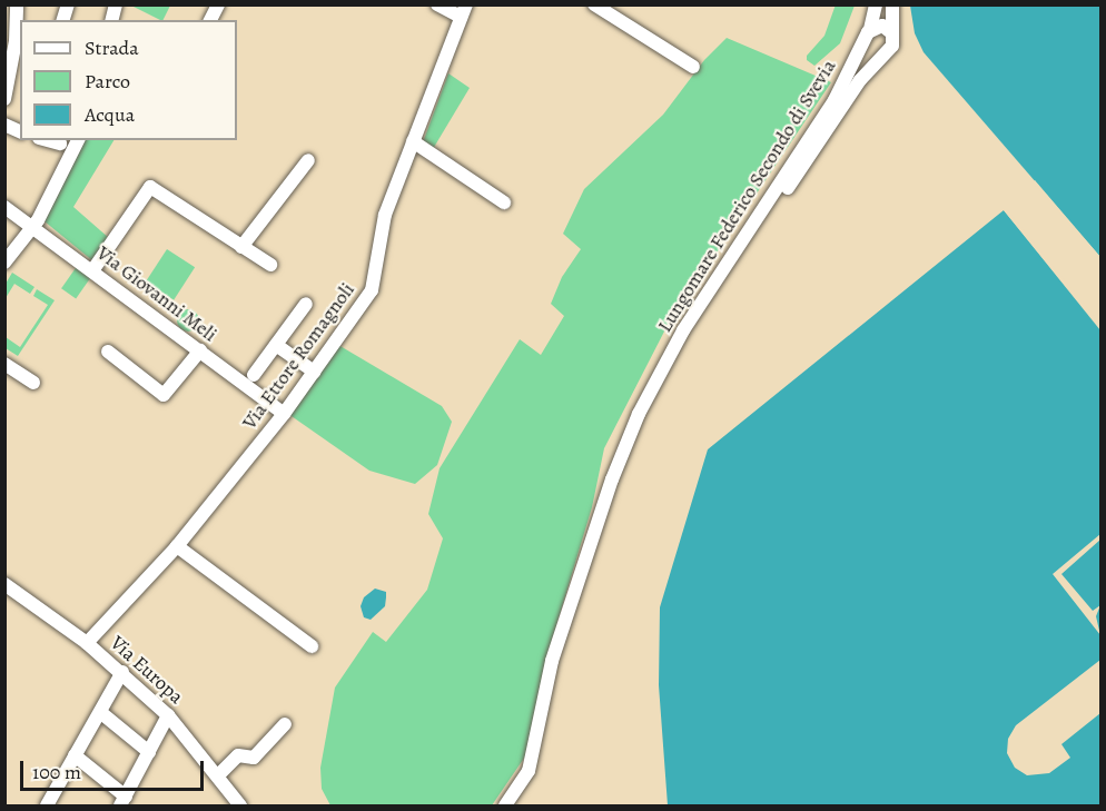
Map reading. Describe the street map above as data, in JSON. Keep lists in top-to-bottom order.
{
  "streets": {
    "street": [
      "Lungomare Federico Secondo di Svevia",
      "Via Giovanni Meli",
      "Via Ettore Romagnoli",
      "Via Europa"
    ]
  },
  "crossings": [
    ["Via Giovanni Meli", "Via Ettore Romagnoli"],
    ["Via Ettore Romagnoli", "Via Europa"]
  ],
  "legend": ["Strada", "Parco", "Acqua"],
  "scale_bar": "100 m"
}
